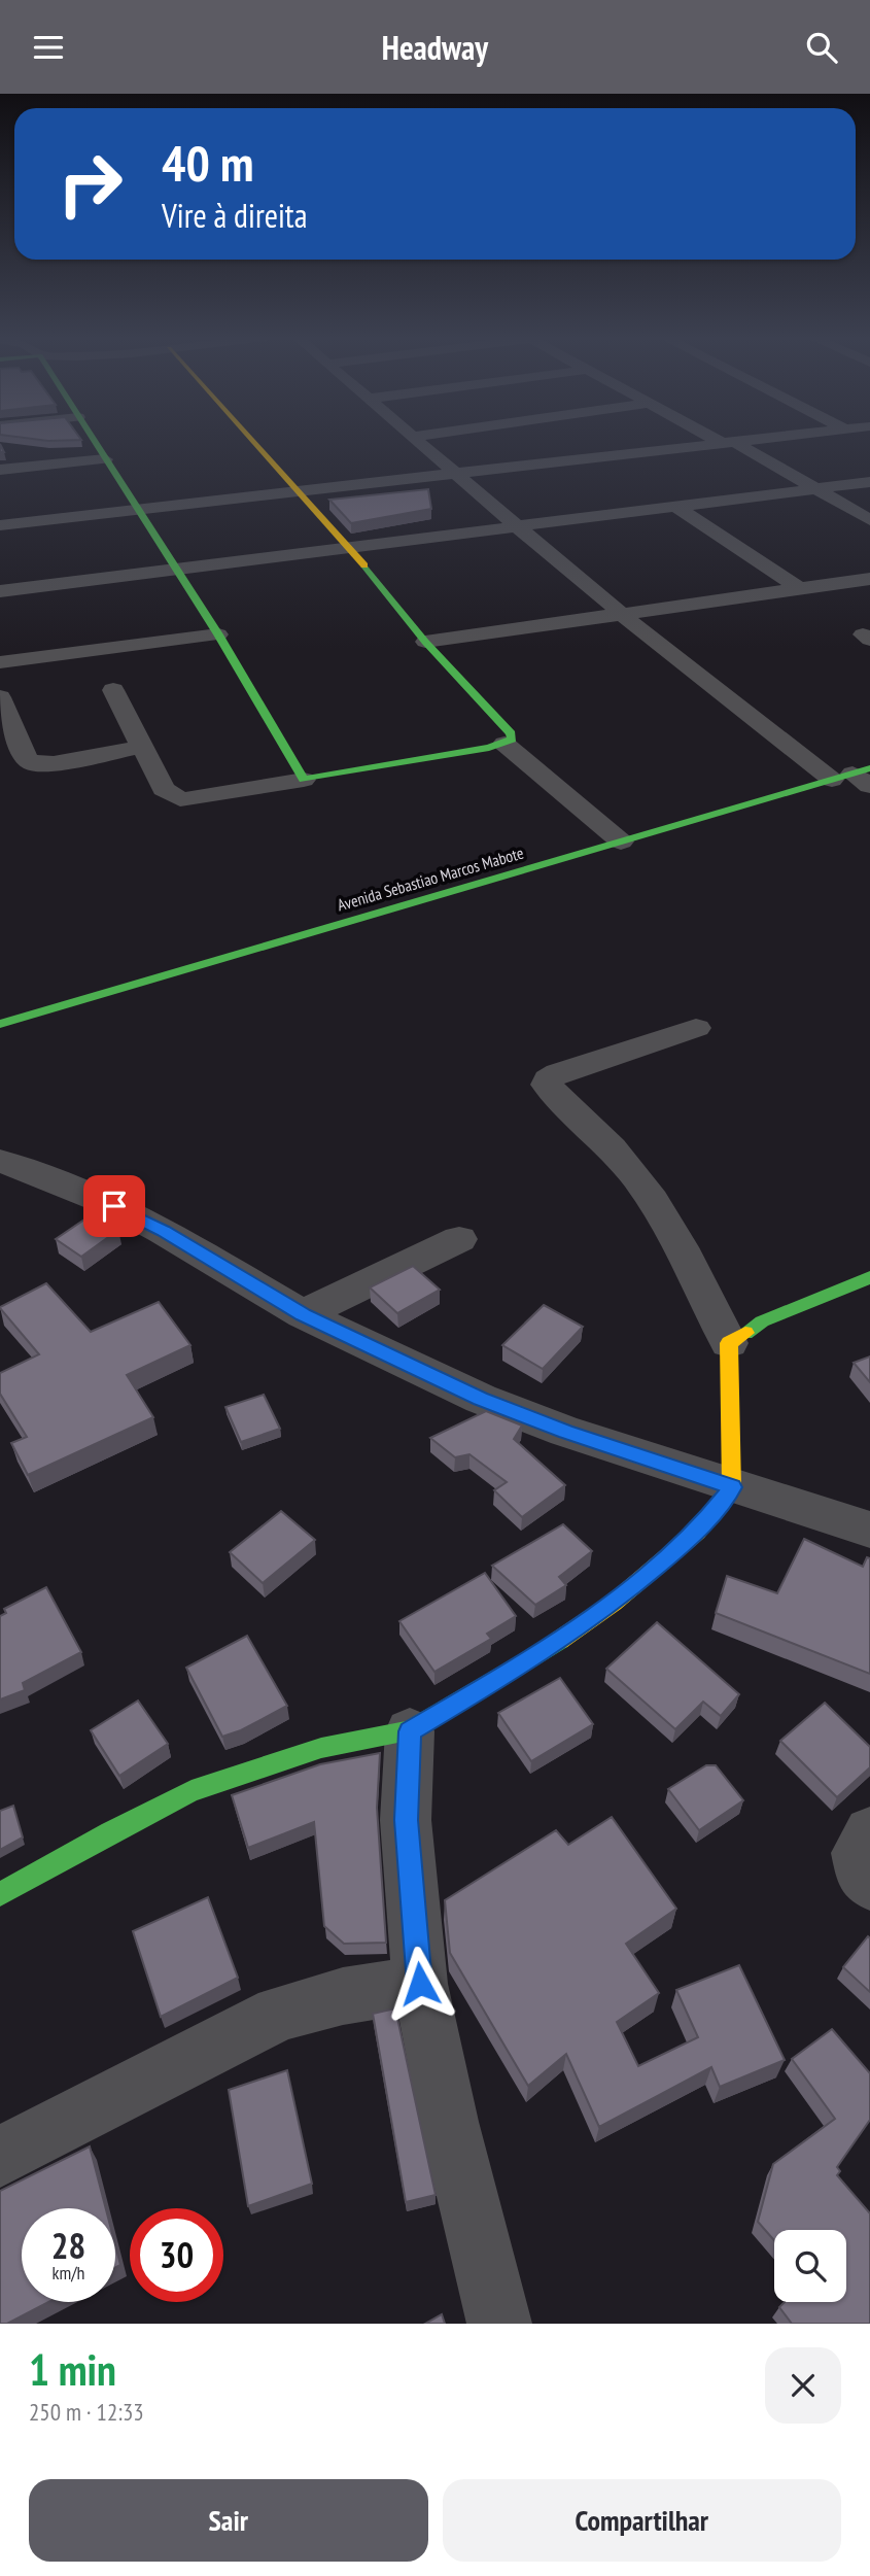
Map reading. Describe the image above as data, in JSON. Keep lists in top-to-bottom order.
{
  "streets": {
    "street": ["Avenida Sebastiao Marcos Mabote"]
  },
  "page": {
    "header": "Headway",
    "turn": ["40 m", "Vire à direita"],
    "speed": "28 km/h",
    "limit": "30",
    "heading": ["1 min", "250 m · 12:33"],
    "buttons": ["Sair", "Compartilhar"]
  }
}
